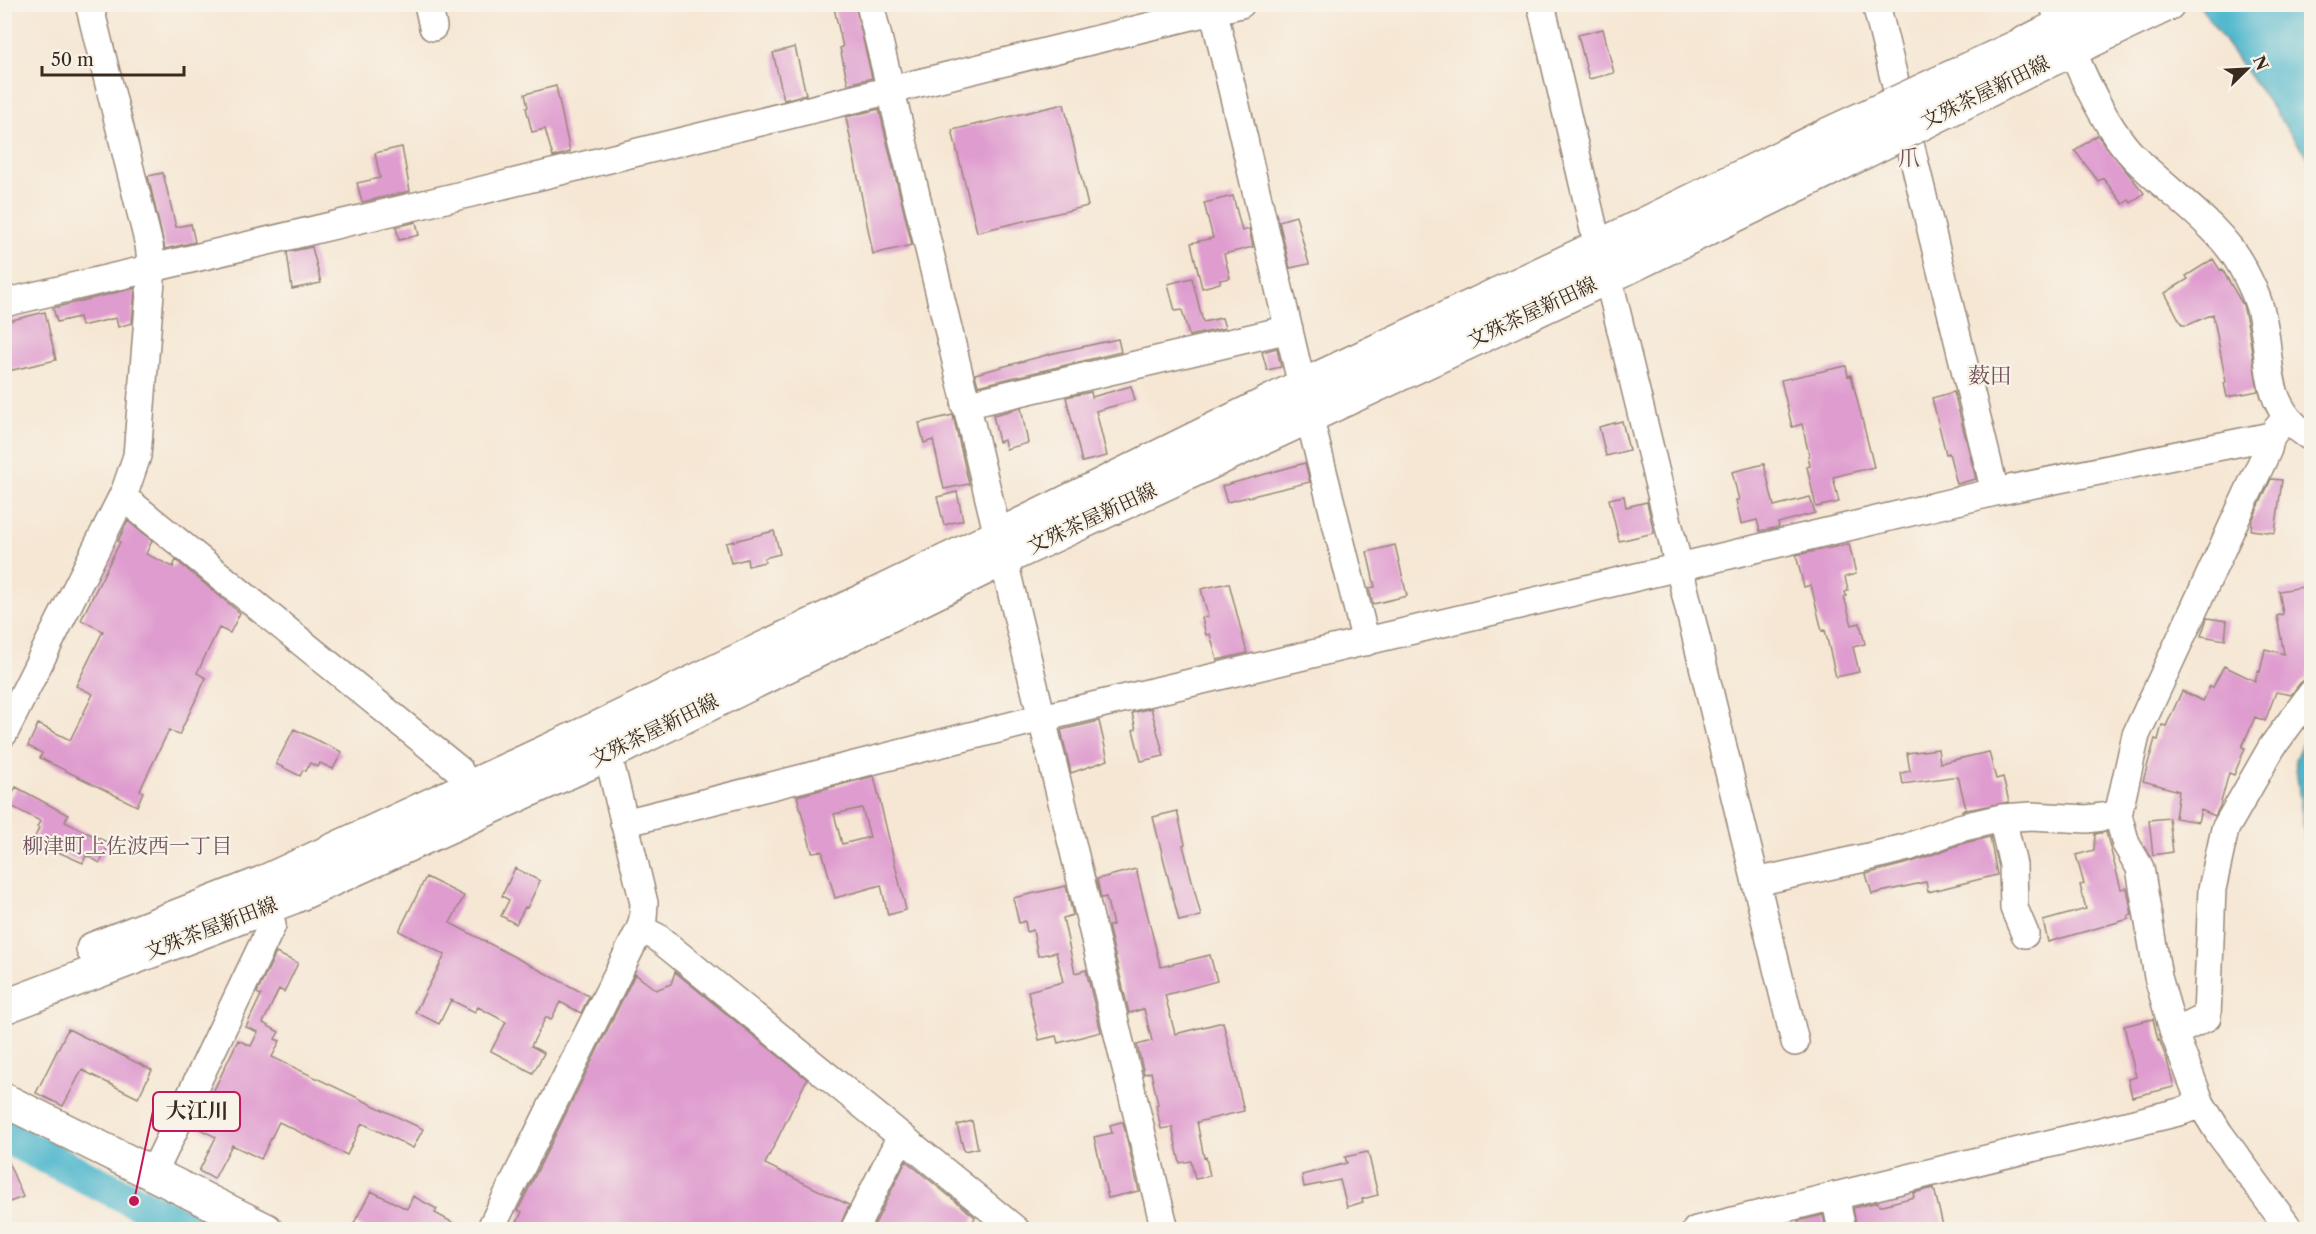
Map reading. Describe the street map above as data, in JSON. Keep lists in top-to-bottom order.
{
  "streets": {
    "main road": ["文殊茶屋新田線"]
  },
  "districts": ["爪", "薮田", "柳津町上佐波西一丁目"],
  "places": ["大江川"],
  "scale_bar": "50 m",
  "north": "top right"
}
